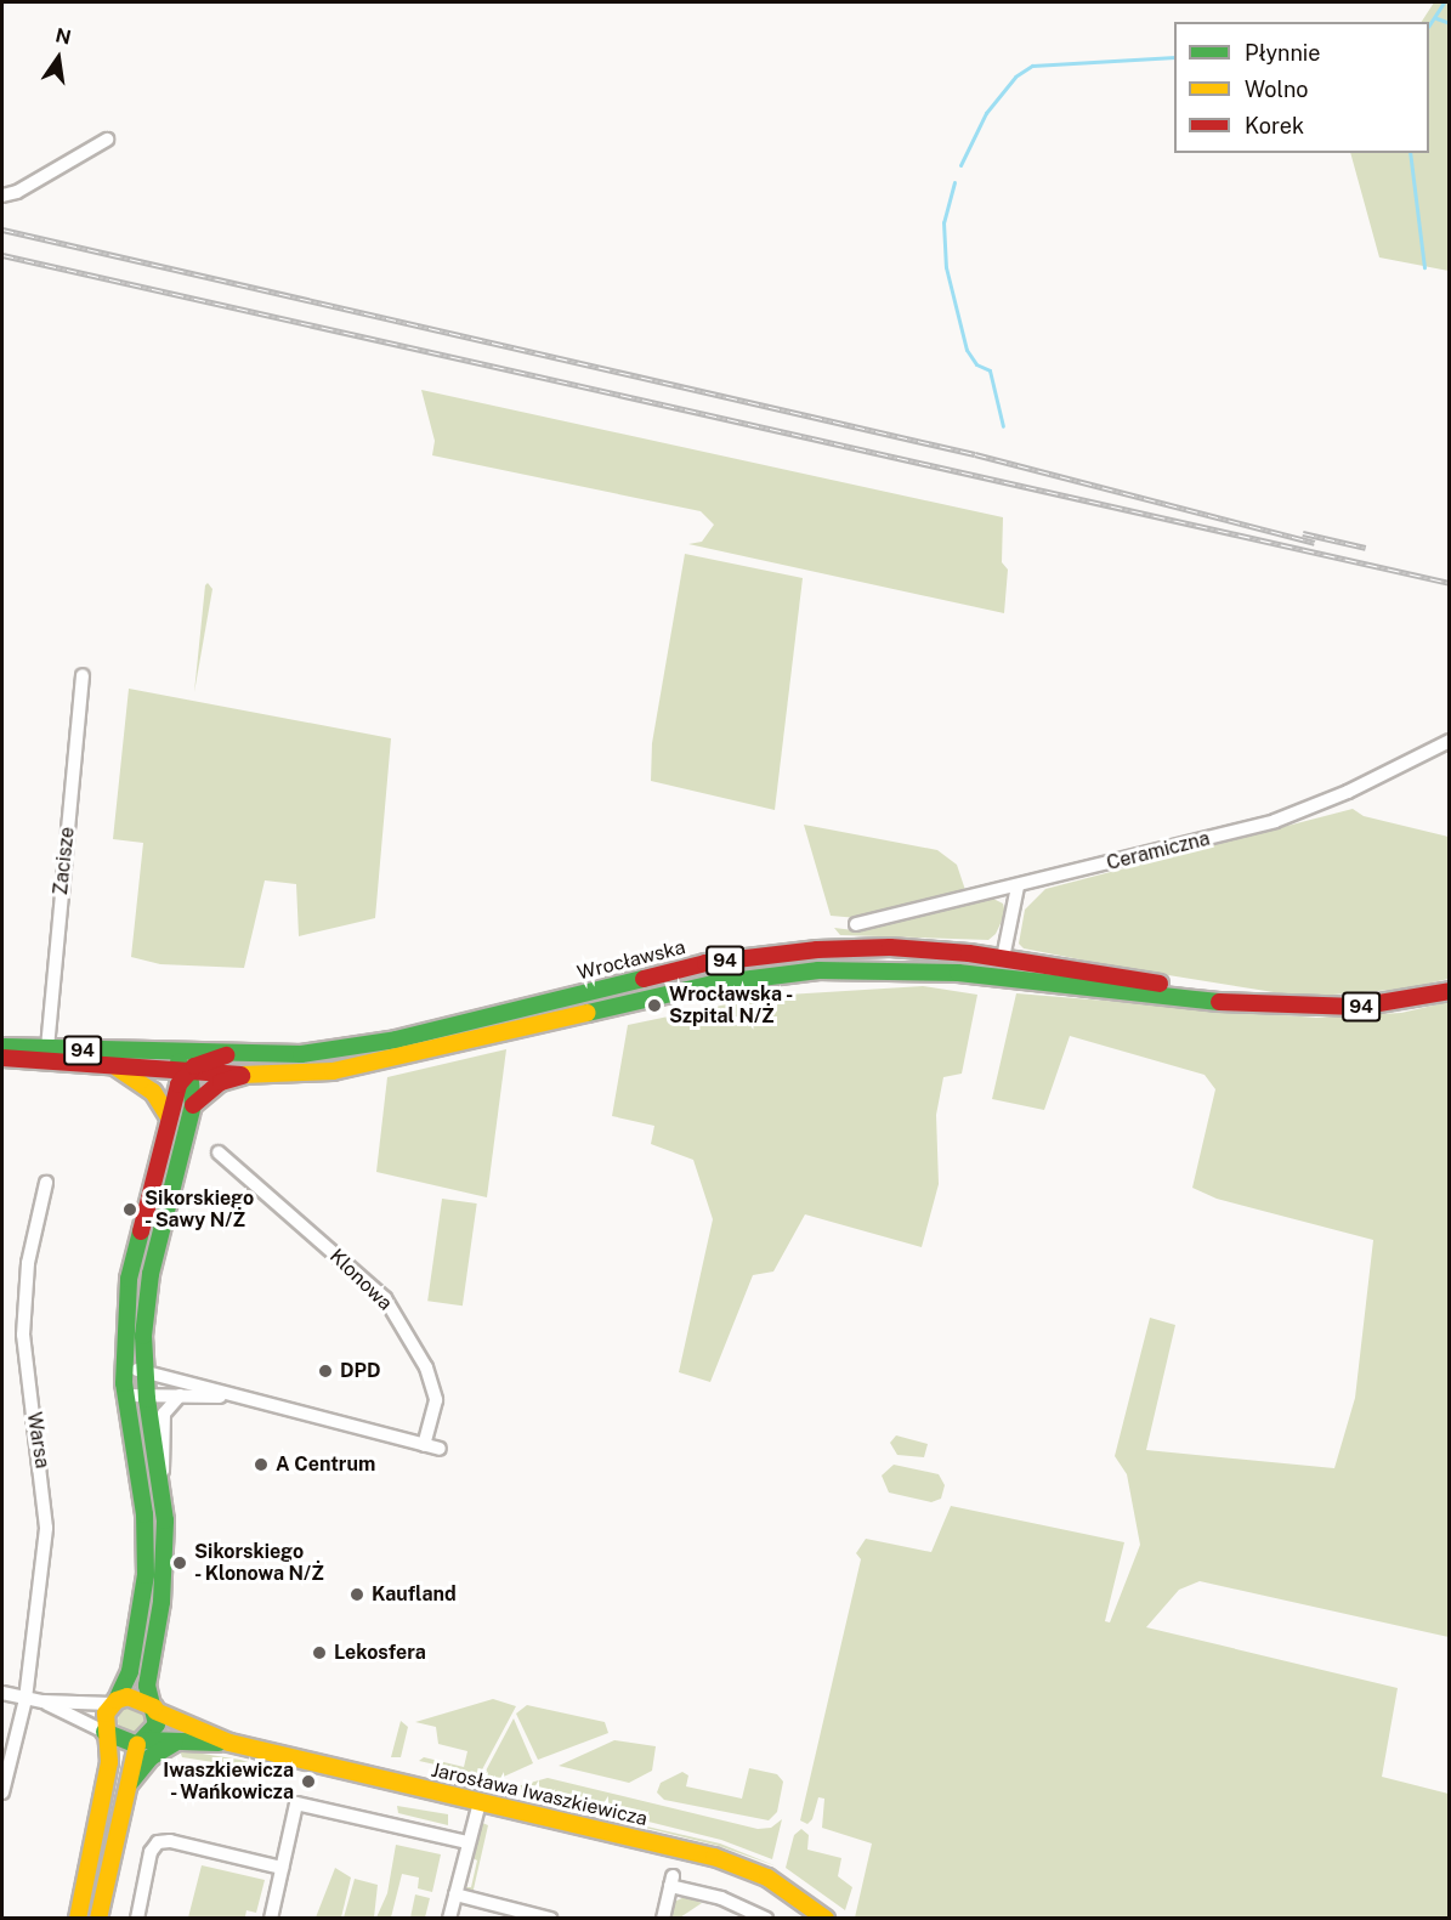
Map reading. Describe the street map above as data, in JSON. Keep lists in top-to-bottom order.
{
  "streets": {
    "street": [
      "Ceramiczna",
      "Zacisze",
      "Wrocławska",
      "94",
      "Klonowa",
      "Warsa",
      "Jarosława Iwaszkiewicza"
    ]
  },
  "crossings": [
    ["Zacisze", "Wrocławska"]
  ],
  "places": [
    "Wrocławska - Szpital N/Ż",
    "Sikorskiego - Sawy N/Ż",
    "DPD",
    "A Centrum",
    "Sikorskiego - Klonowa N/Ż",
    "Kaufland",
    "Lekosfera",
    "Iwaszkiewicza - Wańkowicza"
  ],
  "legend": ["Płynnie", "Wolno", "Korek"],
  "north": "top"
}
